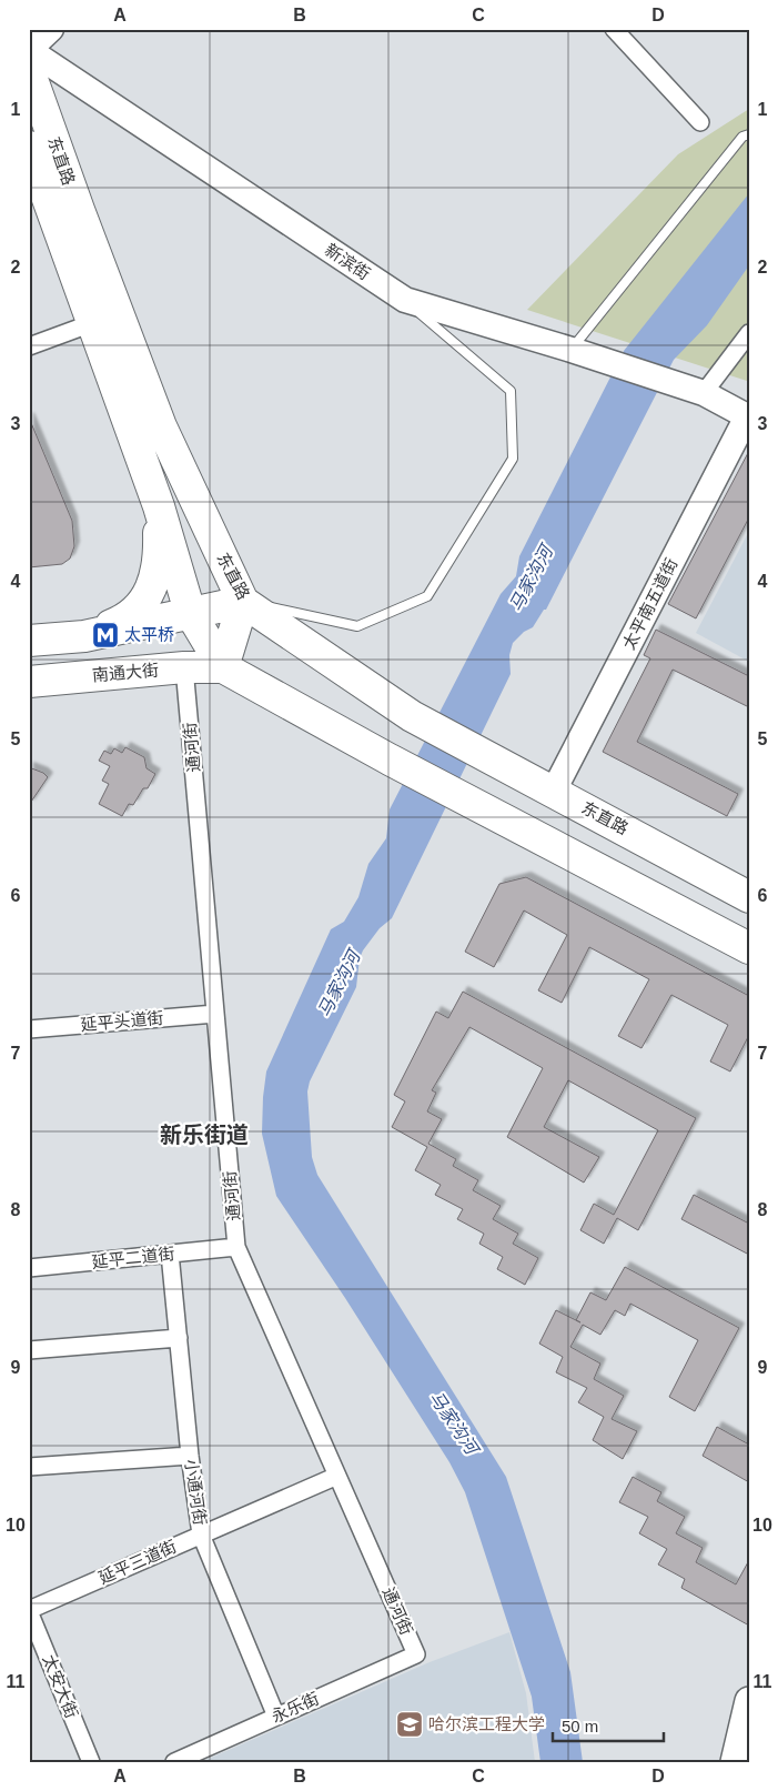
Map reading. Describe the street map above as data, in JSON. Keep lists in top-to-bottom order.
{
  "streets": {
    "highway": ["东直路", "南通大街"],
    "street": [
      "新滨街",
      "太平南五道街",
      "通河街",
      "延平头道街",
      "延平二道街",
      "小通河街",
      "延平三道街",
      "太安大街",
      "永乐街"
    ]
  },
  "crossings": [
    ["东直路", "太平南五道街"],
    ["东直路", "南通大街"],
    ["新滨街", "太平南五道街"],
    ["南通大街", "通河街"],
    ["通河街", "延平头道街"],
    ["通河街", "延平二道街"],
    ["通河街", "延平三道街"],
    ["通河街", "永乐街"],
    ["延平二道街", "小通河街"],
    ["小通河街", "延平三道街"],
    ["小通河街", "永乐街"],
    ["延平三道街", "太安大街"]
  ],
  "districts": ["新乐街道"],
  "water": ["马家沟河"],
  "places": {
    "metro station": ["太平桥"],
    "school or university": ["哈尔滨工程大学"]
  },
  "scale_bar": "50 m",
  "grid": {
    "columns": [
      "A",
      "B",
      "C",
      "D"
    ],
    "rows": [
      "1",
      "2",
      "3",
      "4",
      "5",
      "6",
      "7",
      "8",
      "9",
      "10",
      "11"
    ]
  }
}
